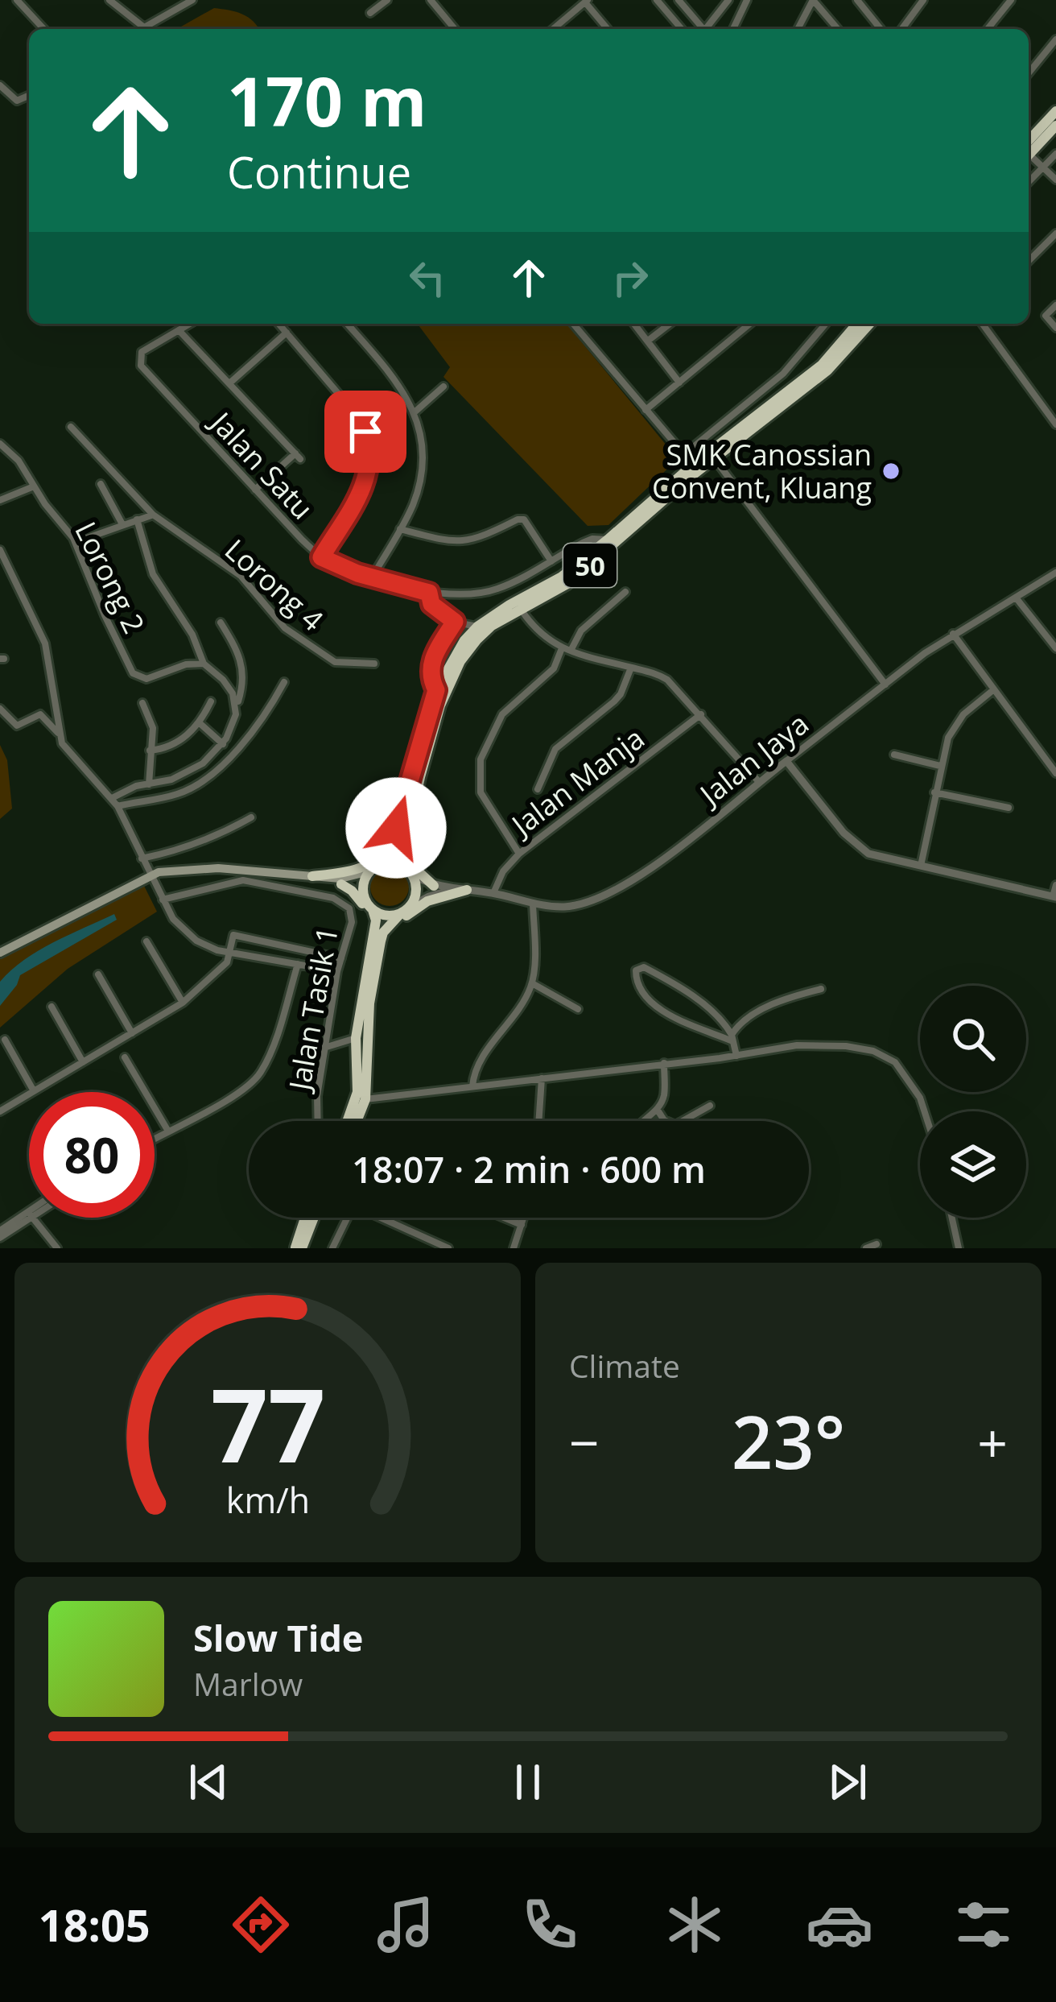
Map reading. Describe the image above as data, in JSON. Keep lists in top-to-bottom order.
{
  "streets": {
    "highway": ["50"],
    "street": [
      "Jalan Satu",
      "Lorong 2",
      "Lorong 4",
      "Jalan Jaya",
      "Jalan Manja",
      "Jalan Tasik 1"
    ]
  },
  "crossings": [
    ["Jalan Satu", "50"],
    ["50", "Jalan Jaya"],
    ["Jalan Jaya", "Jalan Manja"]
  ],
  "places": ["SMK Canossian Convent, Kluang"],
  "page": {
    "turn": ["170 m", "Continue"],
    "limit": "80",
    "trip": "18:07 · 2 min · 600 m",
    "tile": "Climate",
    "heat": ["−", "23°", "+"],
    "song": ["Slow Tide", "Marlow"],
    "tabs": "18:05",
    "gauge": ["77", "km/h"]
  }
}
